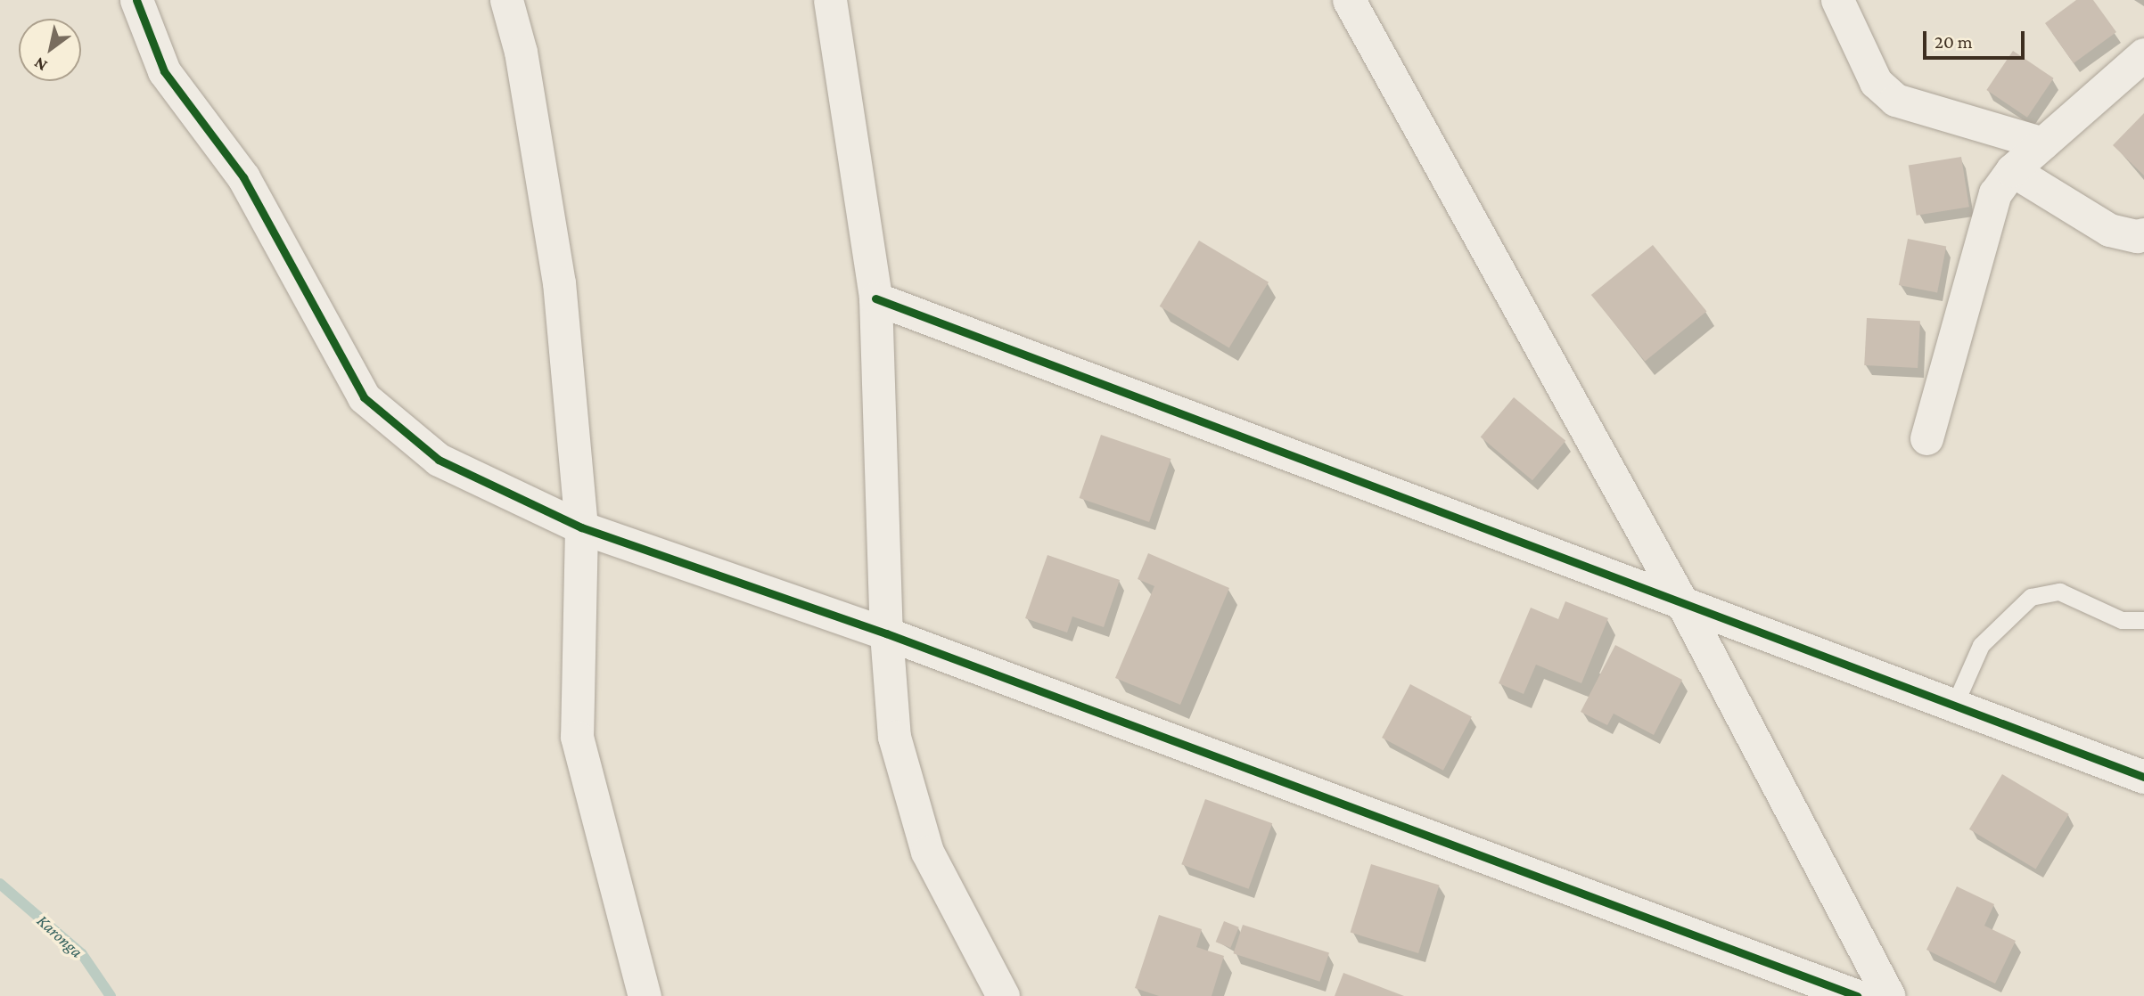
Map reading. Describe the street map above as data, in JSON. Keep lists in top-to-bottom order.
{
  "water": ["Karonga"],
  "scale_bar": "20 m",
  "north": "bottom left"
}
